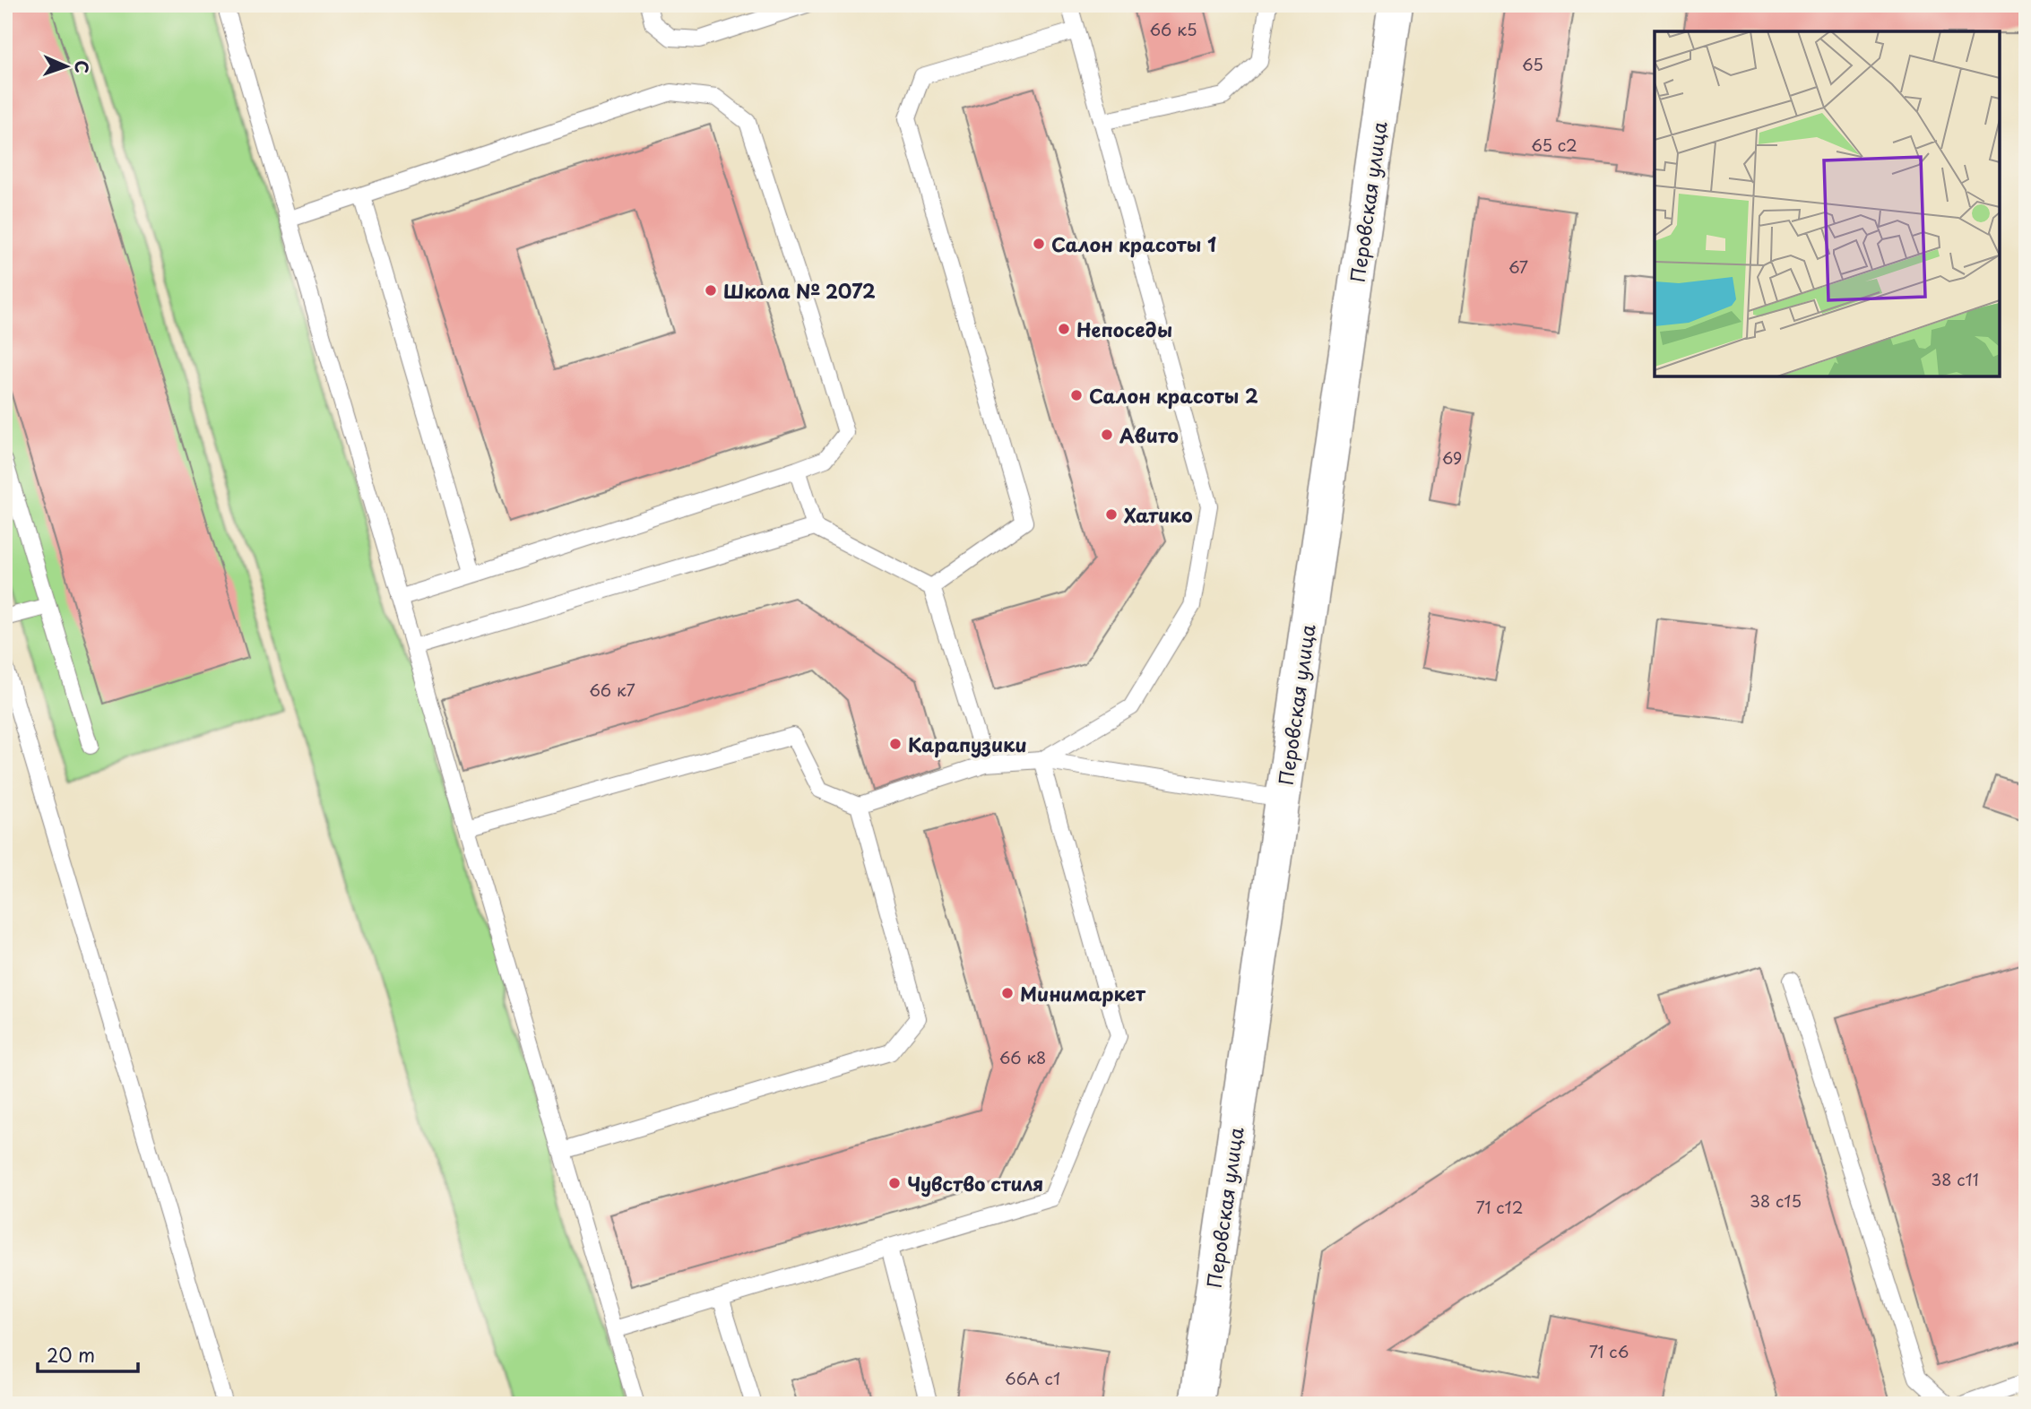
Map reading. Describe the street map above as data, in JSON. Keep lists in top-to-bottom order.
{
  "streets": {
    "main road": ["Перовская улица"]
  },
  "places": [
    "Салон красоты 1",
    "Школа № 2072",
    "Непоседы",
    "Салон красоты 2",
    "Авито",
    "Хатико",
    "Карапузики",
    "Минимаркет",
    "Чувство стиля"
  ],
  "house_numbers": [
    "66 к5",
    "65",
    "65 с2",
    "67",
    "69",
    "66 к7",
    "66 к8",
    "38 с11",
    "38 с15",
    "71 с12",
    "71 с6",
    "66А с1"
  ],
  "scale_bar": "20 m",
  "north": "right"
}
